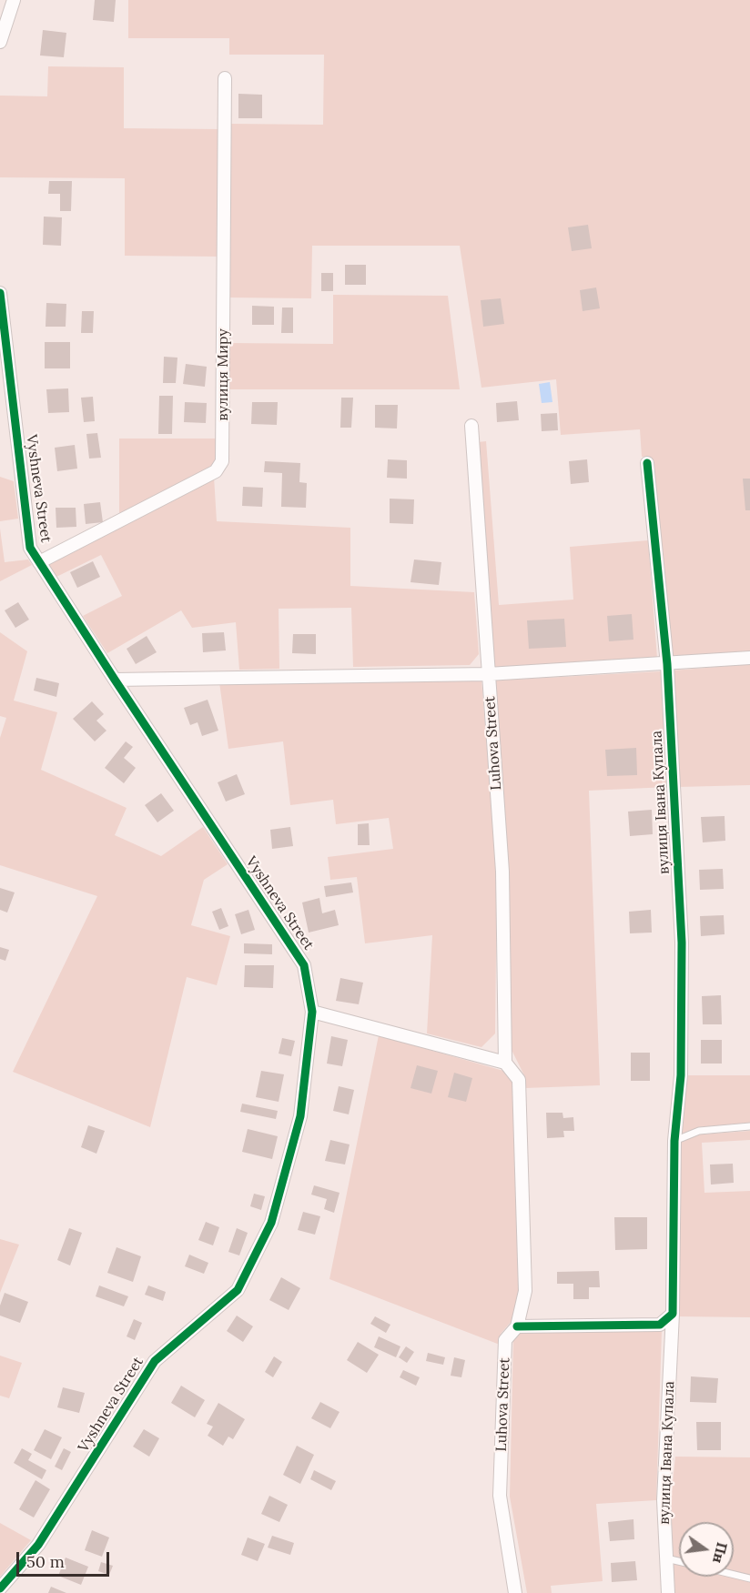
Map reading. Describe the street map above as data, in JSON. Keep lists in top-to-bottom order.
{
  "streets": {
    "street": [
      "вулиця Миру",
      "Vyshneva Street",
      "Luhova Street",
      "вулиця Івана Купала"
    ]
  },
  "crossings": [
    ["вулиця Миру", "Vyshneva Street"]
  ],
  "scale_bar": "50 m",
  "north": "right"
}
